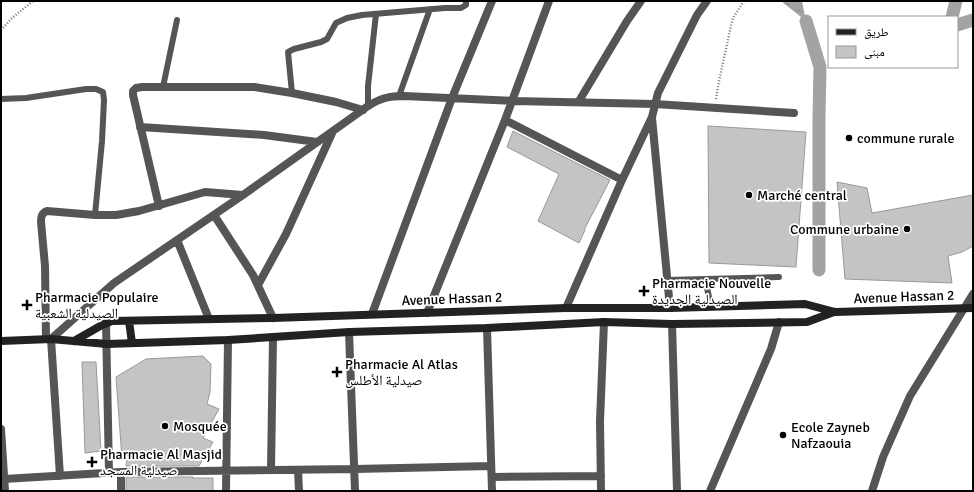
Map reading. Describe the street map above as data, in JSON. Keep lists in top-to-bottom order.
{
  "streets": {
    "main road": ["Avenue Hassan 2"]
  },
  "places": {
    "other": [
      "commune rurale",
      "Marché central",
      "Commune urbaine",
      "Mosquée",
      "Ecole Zayneb Nafzaouia"
    ],
    "health": [
      "Pharmacie Nouvelle الصيدلية الجديدة",
      "Pharmacie Populaire الصيدلية الشعبية",
      "Pharmacie Al Atlas صيدلية الأطلس",
      "Pharmacie Al Masjid صيدلية المسجد"
    ]
  },
  "legend": ["طريق", "مبنى"]
}
